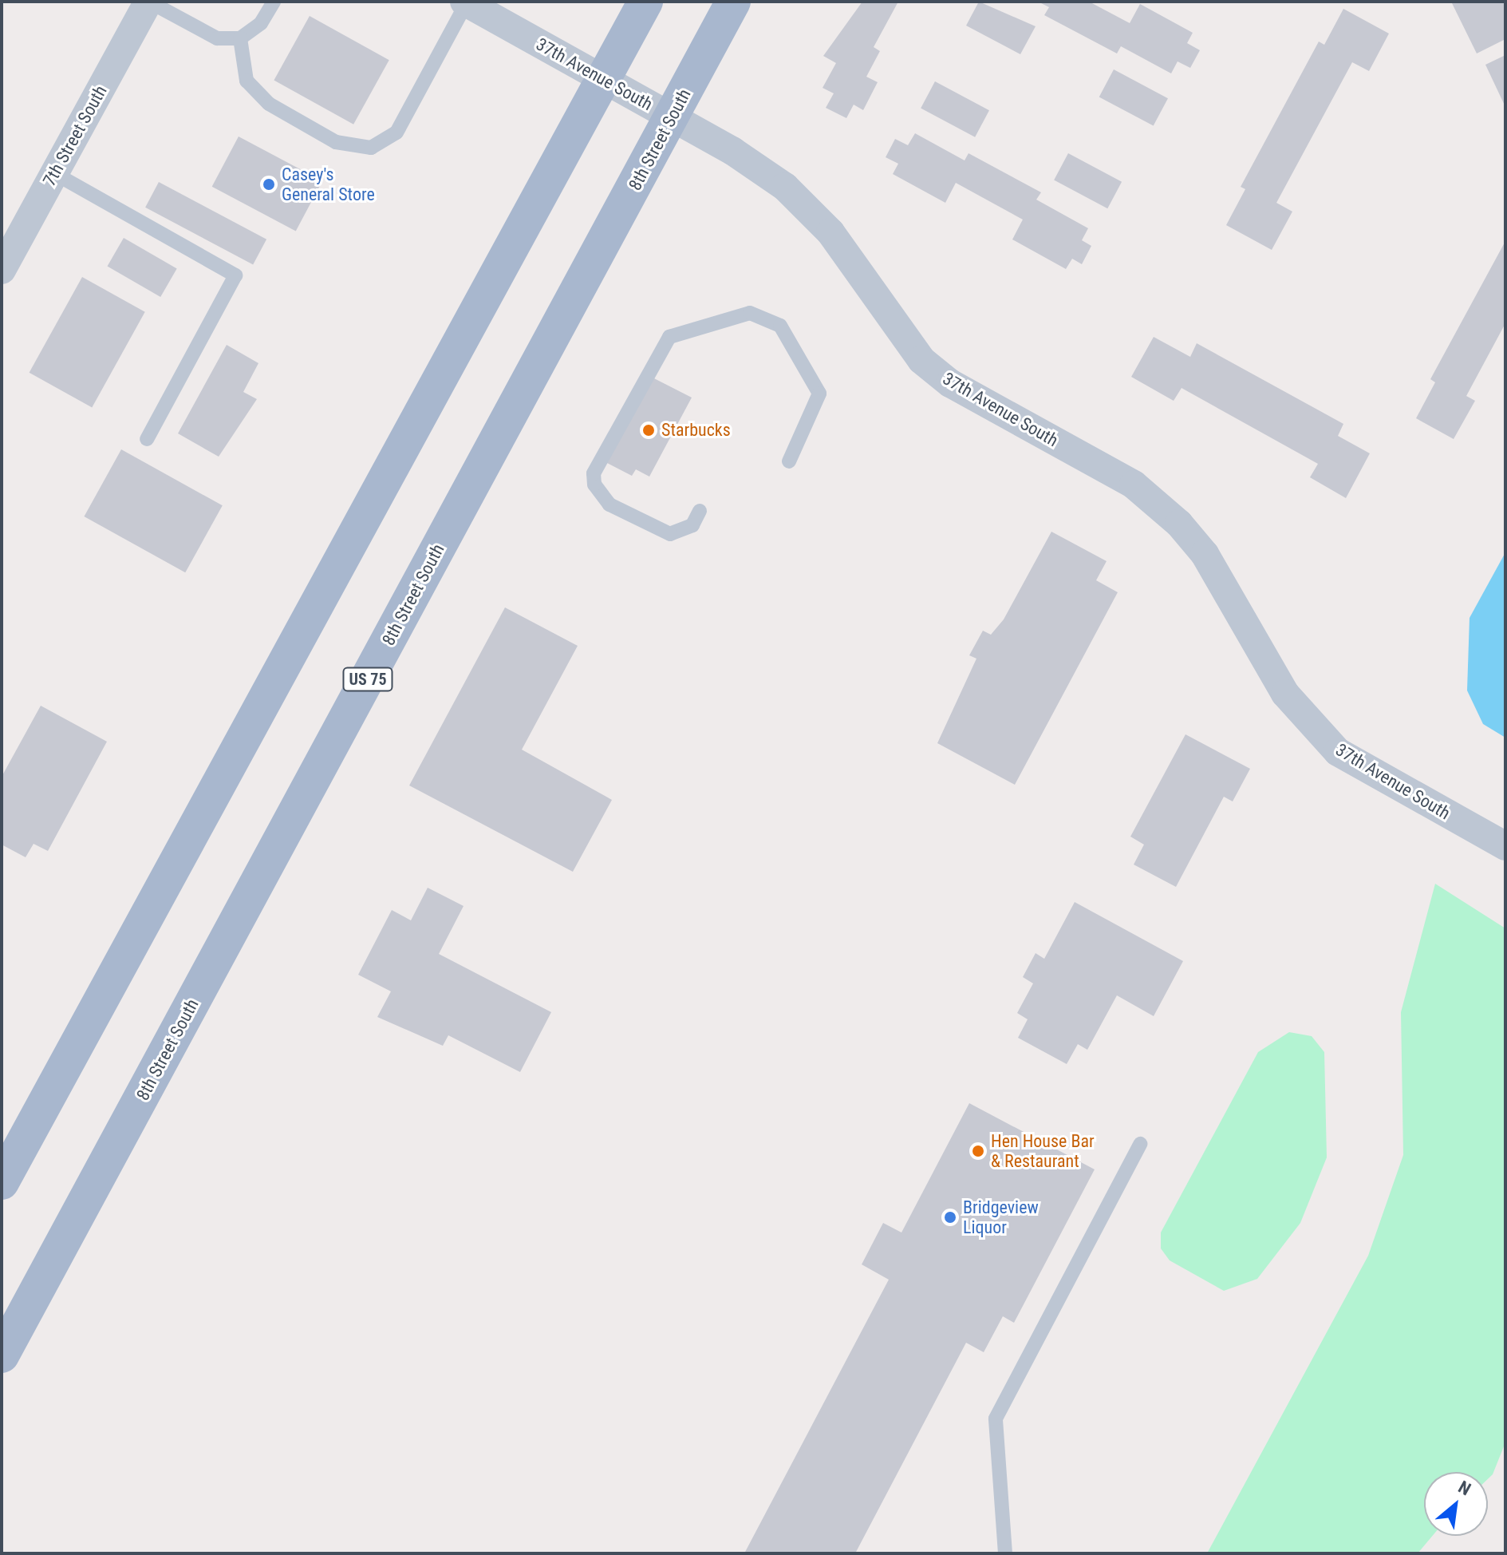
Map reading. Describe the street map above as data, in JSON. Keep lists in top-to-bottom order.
{
  "streets": {
    "main road": ["8th Street South", "US 75"],
    "street": ["37th Avenue South", "7th Street South"]
  },
  "crossings": [
    ["37th Avenue South", "8th Street South"]
  ],
  "places": [
    "Casey's General Store",
    "Starbucks",
    "Hen House Bar & Restaurant",
    "Bridgeview Liquor"
  ],
  "north": "top right"
}
